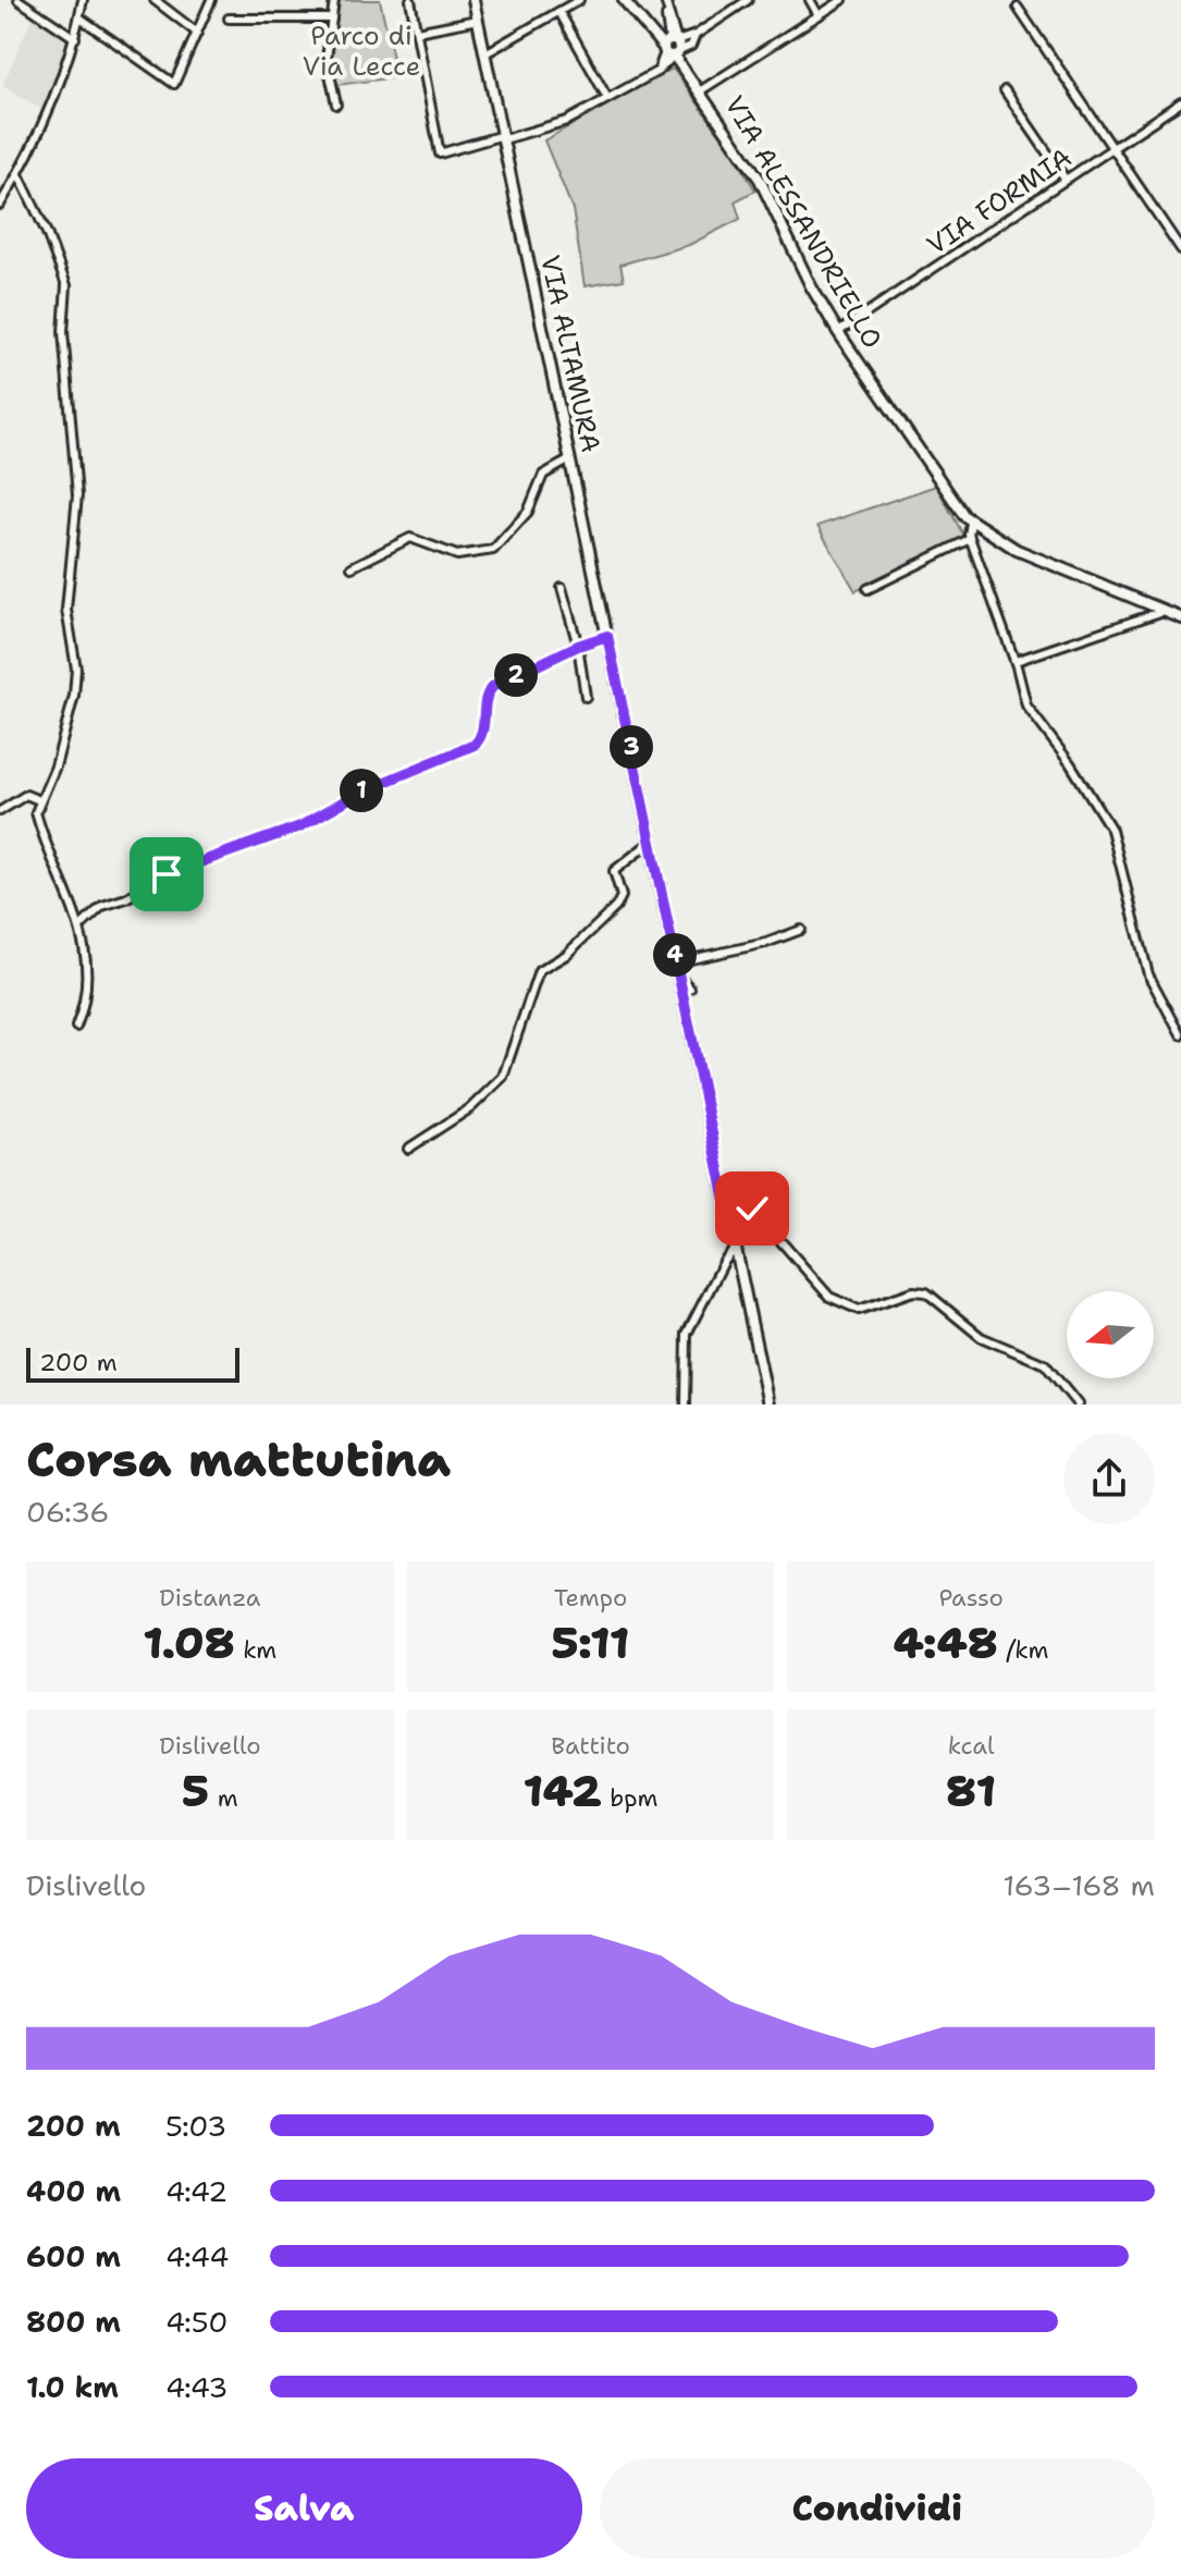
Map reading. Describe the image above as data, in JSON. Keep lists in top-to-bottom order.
{
  "streets": {
    "main road": ["VIA ALESSANDRIELLO", "VIA ALTAMURA"],
    "street": ["VIA FORMIA"]
  },
  "crossings": [
    ["VIA FORMIA", "VIA ALESSANDRIELLO"]
  ],
  "parks": ["Parco di Via Lecce"],
  "scale_bar": "200 m",
  "north": "left",
  "page": {
    "pins": [
      "2",
      "3",
      "1",
      "4"
    ],
    "scale": "200 m",
    "heading": ["Corsa mattutina", "06:36"],
    "stats": [
      ["Distanza", "1.08 km"],
      ["Tempo", "5:11"],
      ["Passo", "4:48 /km"],
      ["Dislivello", "5 m"],
      ["Battito", "142 bpm"],
      ["kcal", "81"]
    ],
    "chart": ["Dislivello", "163–168 m"],
    "list": [
      {
        "name": "200 m",
        "note": "5:03"
      },
      {
        "name": "400 m",
        "note": "4:42"
      },
      {
        "name": "600 m",
        "note": "4:44"
      },
      {
        "name": "800 m",
        "note": "4:50"
      },
      {
        "name": "1.0 km",
        "note": "4:43"
      }
    ],
    "buttons": ["Salva", "Condividi"]
  }
}
